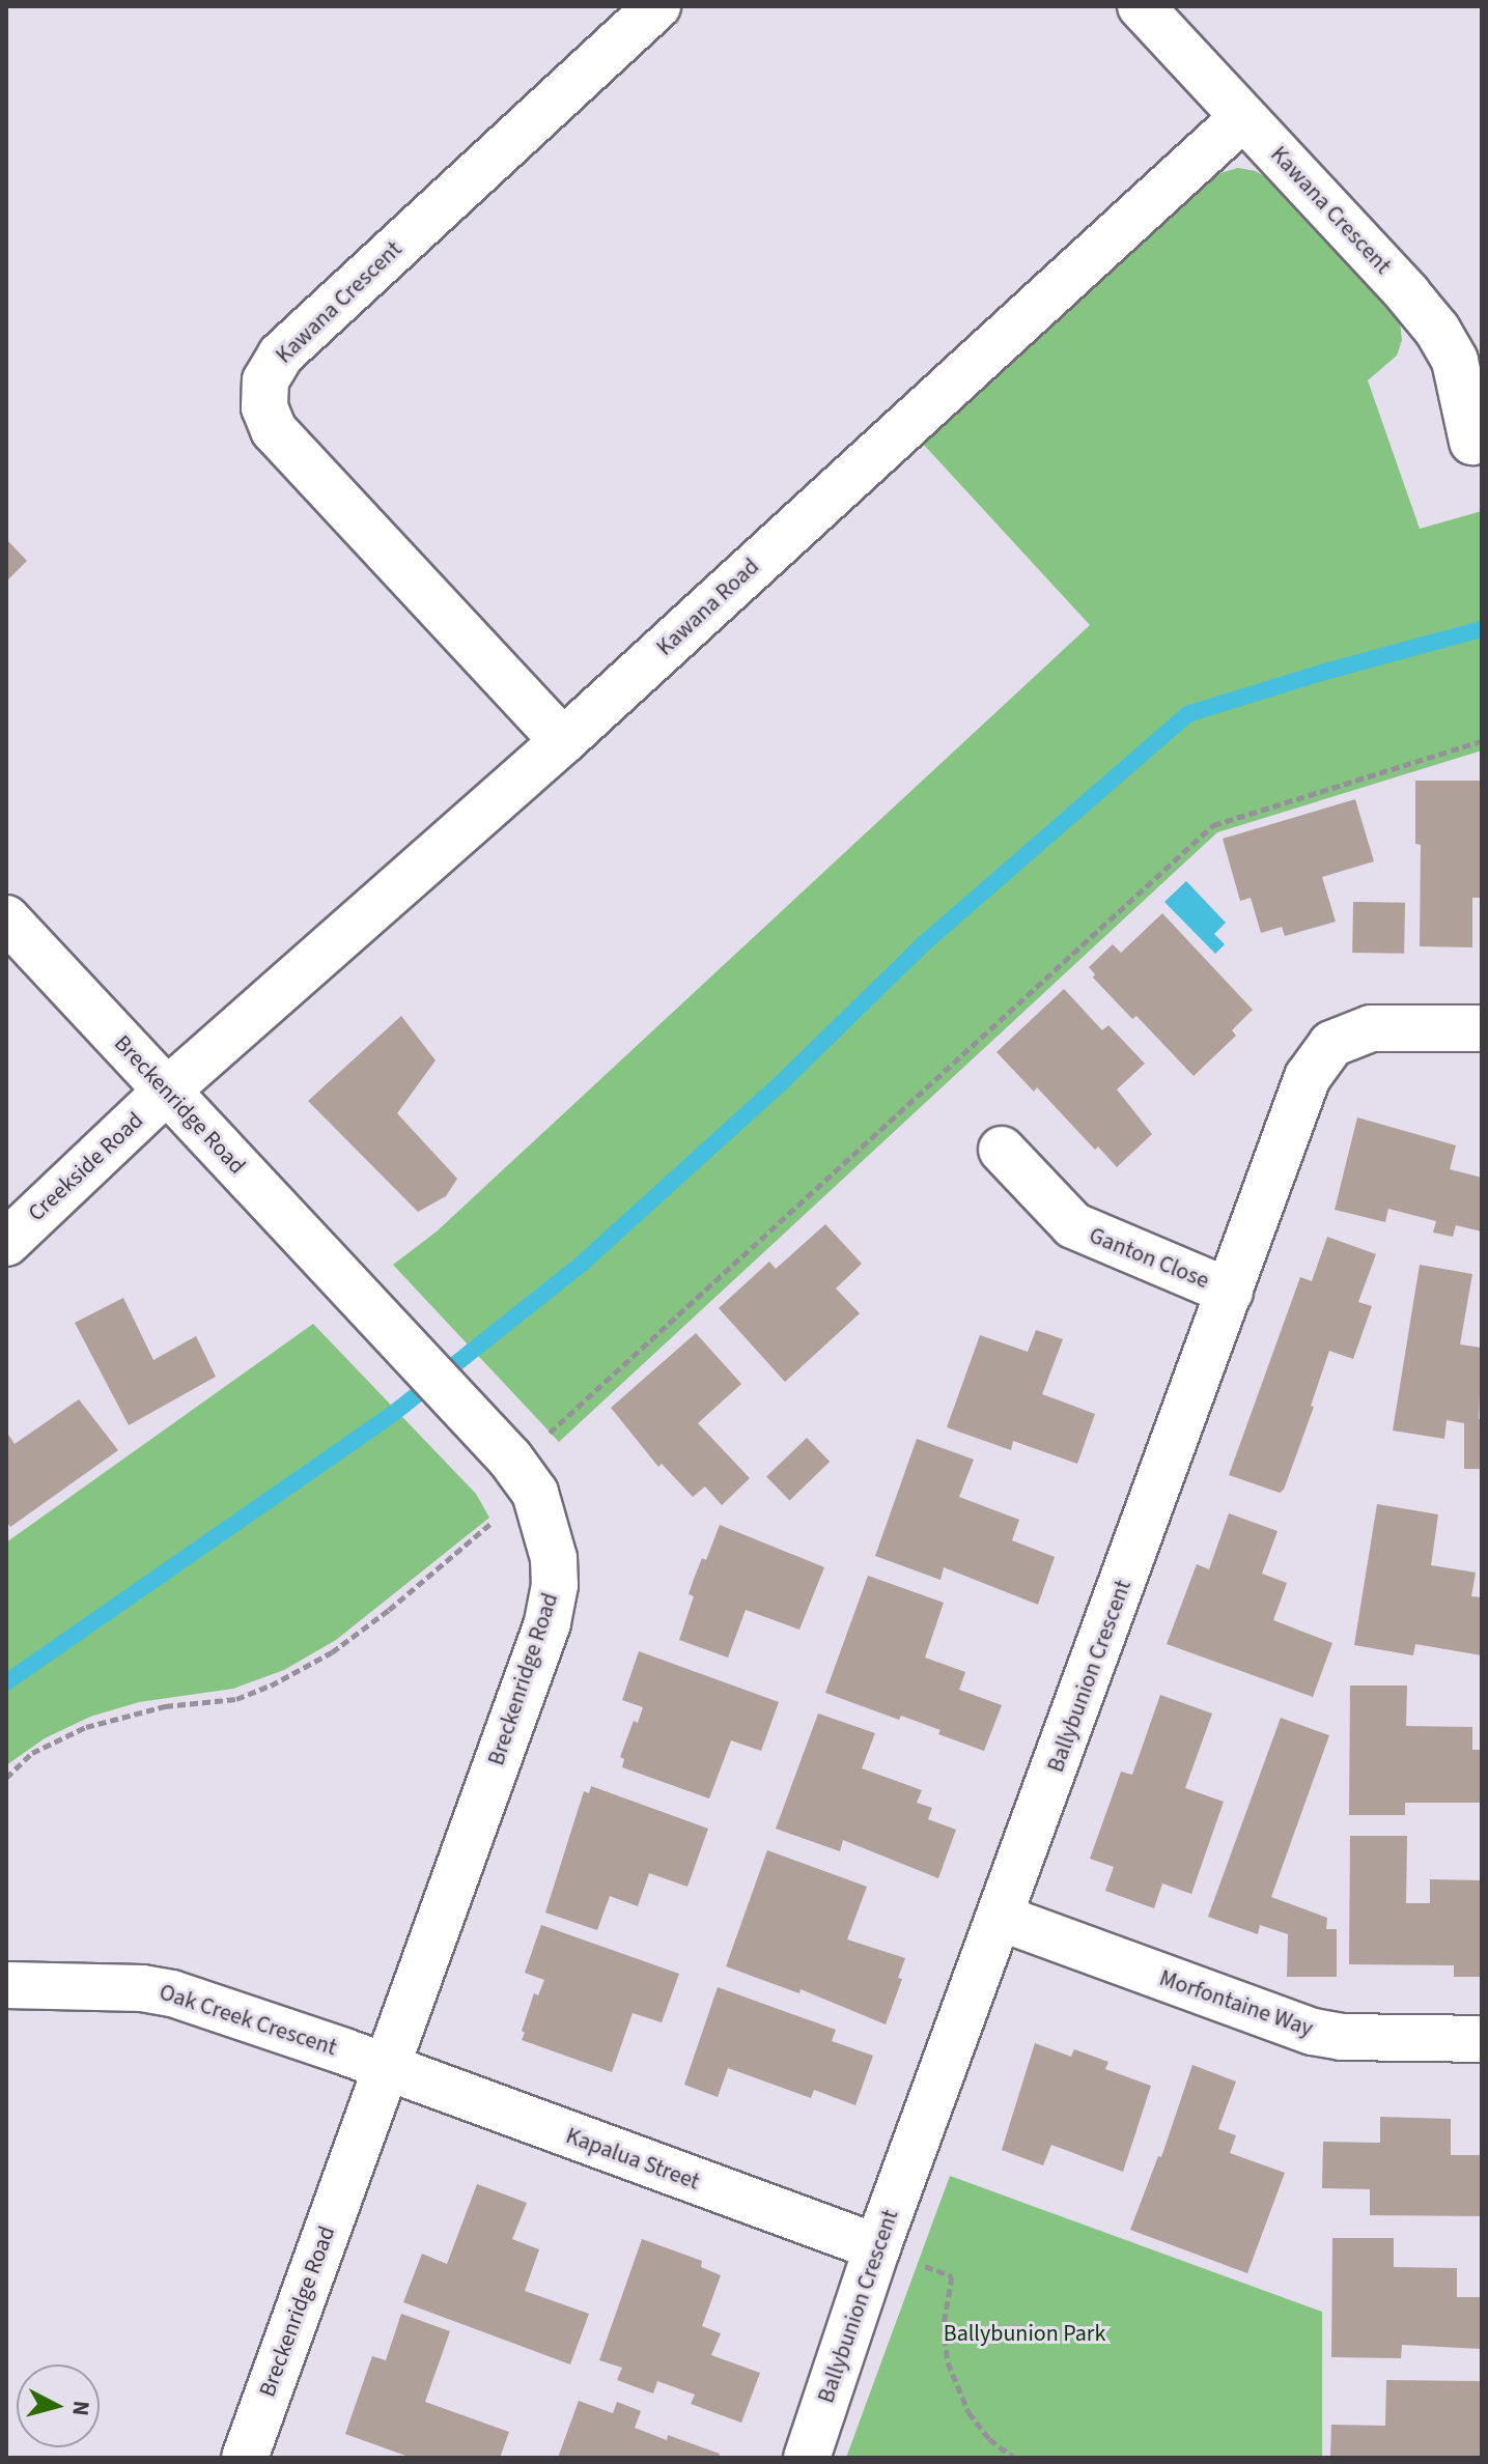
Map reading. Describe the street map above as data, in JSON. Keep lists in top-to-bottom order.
{
  "streets": {
    "street": [
      "Kawana Crescent",
      "Kawana Road",
      "Breckenridge Road",
      "Creekside Road",
      "Ganton Close",
      "Ballybunion Crescent",
      "Morfontaine Way",
      "Oak Creek Crescent",
      "Kapalua Street"
    ]
  },
  "crossings": [
    ["Kawana Crescent", "Kawana Road"],
    ["Kawana Road", "Breckenridge Road"],
    ["Kawana Road", "Creekside Road"],
    ["Breckenridge Road", "Creekside Road"],
    ["Breckenridge Road", "Oak Creek Crescent"],
    ["Breckenridge Road", "Kapalua Street"],
    ["Ganton Close", "Ballybunion Crescent"],
    ["Ballybunion Crescent", "Morfontaine Way"],
    ["Ballybunion Crescent", "Kapalua Street"],
    ["Oak Creek Crescent", "Kapalua Street"]
  ],
  "parks": ["Ballybunion Park"],
  "north": "right"
}
